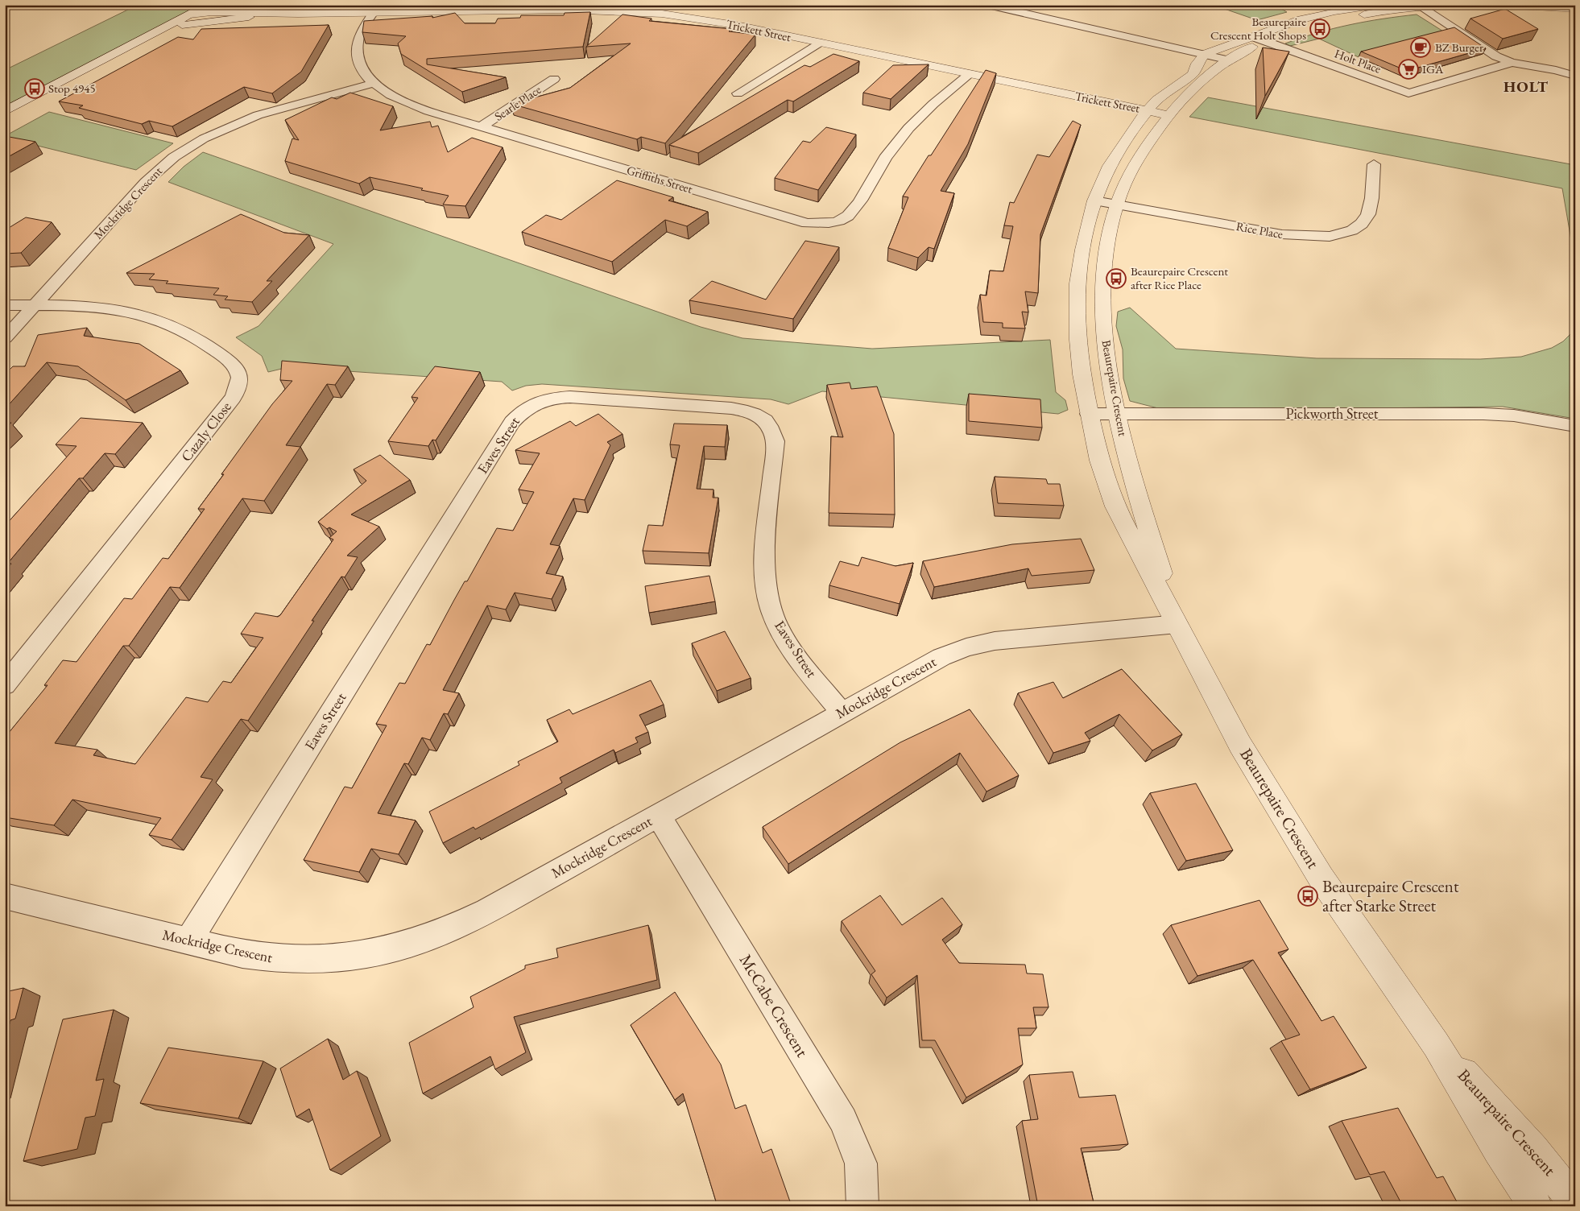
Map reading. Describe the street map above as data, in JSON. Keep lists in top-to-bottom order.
{
  "streets": {
    "street": [
      "Trickett Street",
      "Holt Place",
      "Searle Place",
      "Griffiths Street",
      "Mockridge Crescent",
      "Rice Place",
      "Beaurepaire Crescent",
      "Pickworth Street",
      "Cazaly Close",
      "Eaves Street",
      "McCabe Crescent"
    ]
  },
  "crossings": [
    ["Trickett Street", "Griffiths Street"],
    ["Trickett Street", "Beaurepaire Crescent"],
    ["Holt Place", "Beaurepaire Crescent"],
    ["Searle Place", "Griffiths Street"],
    ["Griffiths Street", "Mockridge Crescent"],
    ["Mockridge Crescent", "Beaurepaire Crescent"],
    ["Mockridge Crescent", "Cazaly Close"],
    ["Mockridge Crescent", "Eaves Street"],
    ["Mockridge Crescent", "McCabe Crescent"],
    ["Rice Place", "Beaurepaire Crescent"],
    ["Beaurepaire Crescent", "Pickworth Street"]
  ],
  "districts": ["HOLT"],
  "places": {
    "bus stop": [
      "Beaurepaire Crescent Holt Shops",
      "Stop 4945",
      "Beaurepaire Crescent after Rice Place",
      "Beaurepaire Crescent after Starke Street"
    ],
    "cafe": ["BZ Burger"],
    "supermarket": ["IGA"]
  }
}
